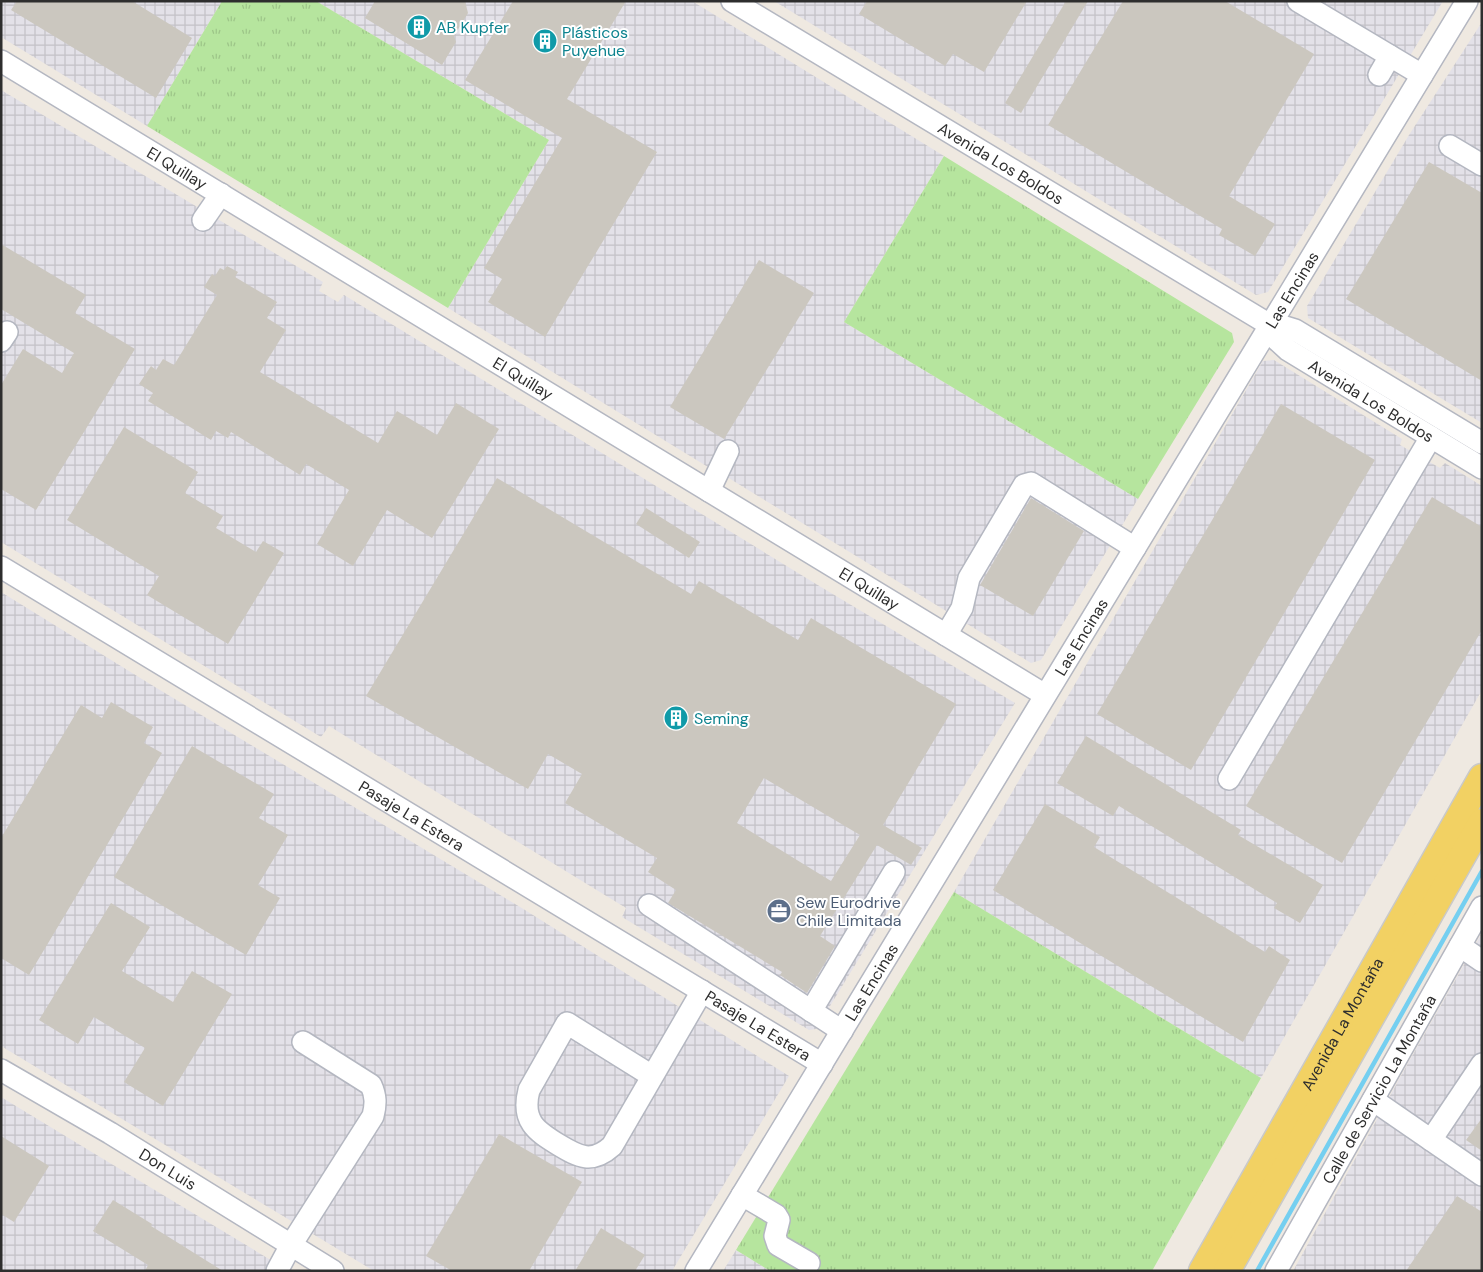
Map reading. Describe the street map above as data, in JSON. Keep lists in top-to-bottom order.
{
  "streets": {
    "main road": ["Avenida La Montaña"],
    "street": [
      "Avenida Los Boldos",
      "El Quillay",
      "Las Encinas",
      "Pasaje La Estera",
      "Calle de Servicio La Montaña",
      "Don Luis"
    ]
  },
  "crossings": [
    ["Avenida Los Boldos", "Las Encinas"],
    ["El Quillay", "Las Encinas"],
    ["Las Encinas", "Pasaje La Estera"]
  ],
  "places": {
    "building": ["AB Kupfer", "Plásticos Puyehue", "Seming"],
    "office": ["Sew Eurodrive Chile Limitada"]
  }
}
